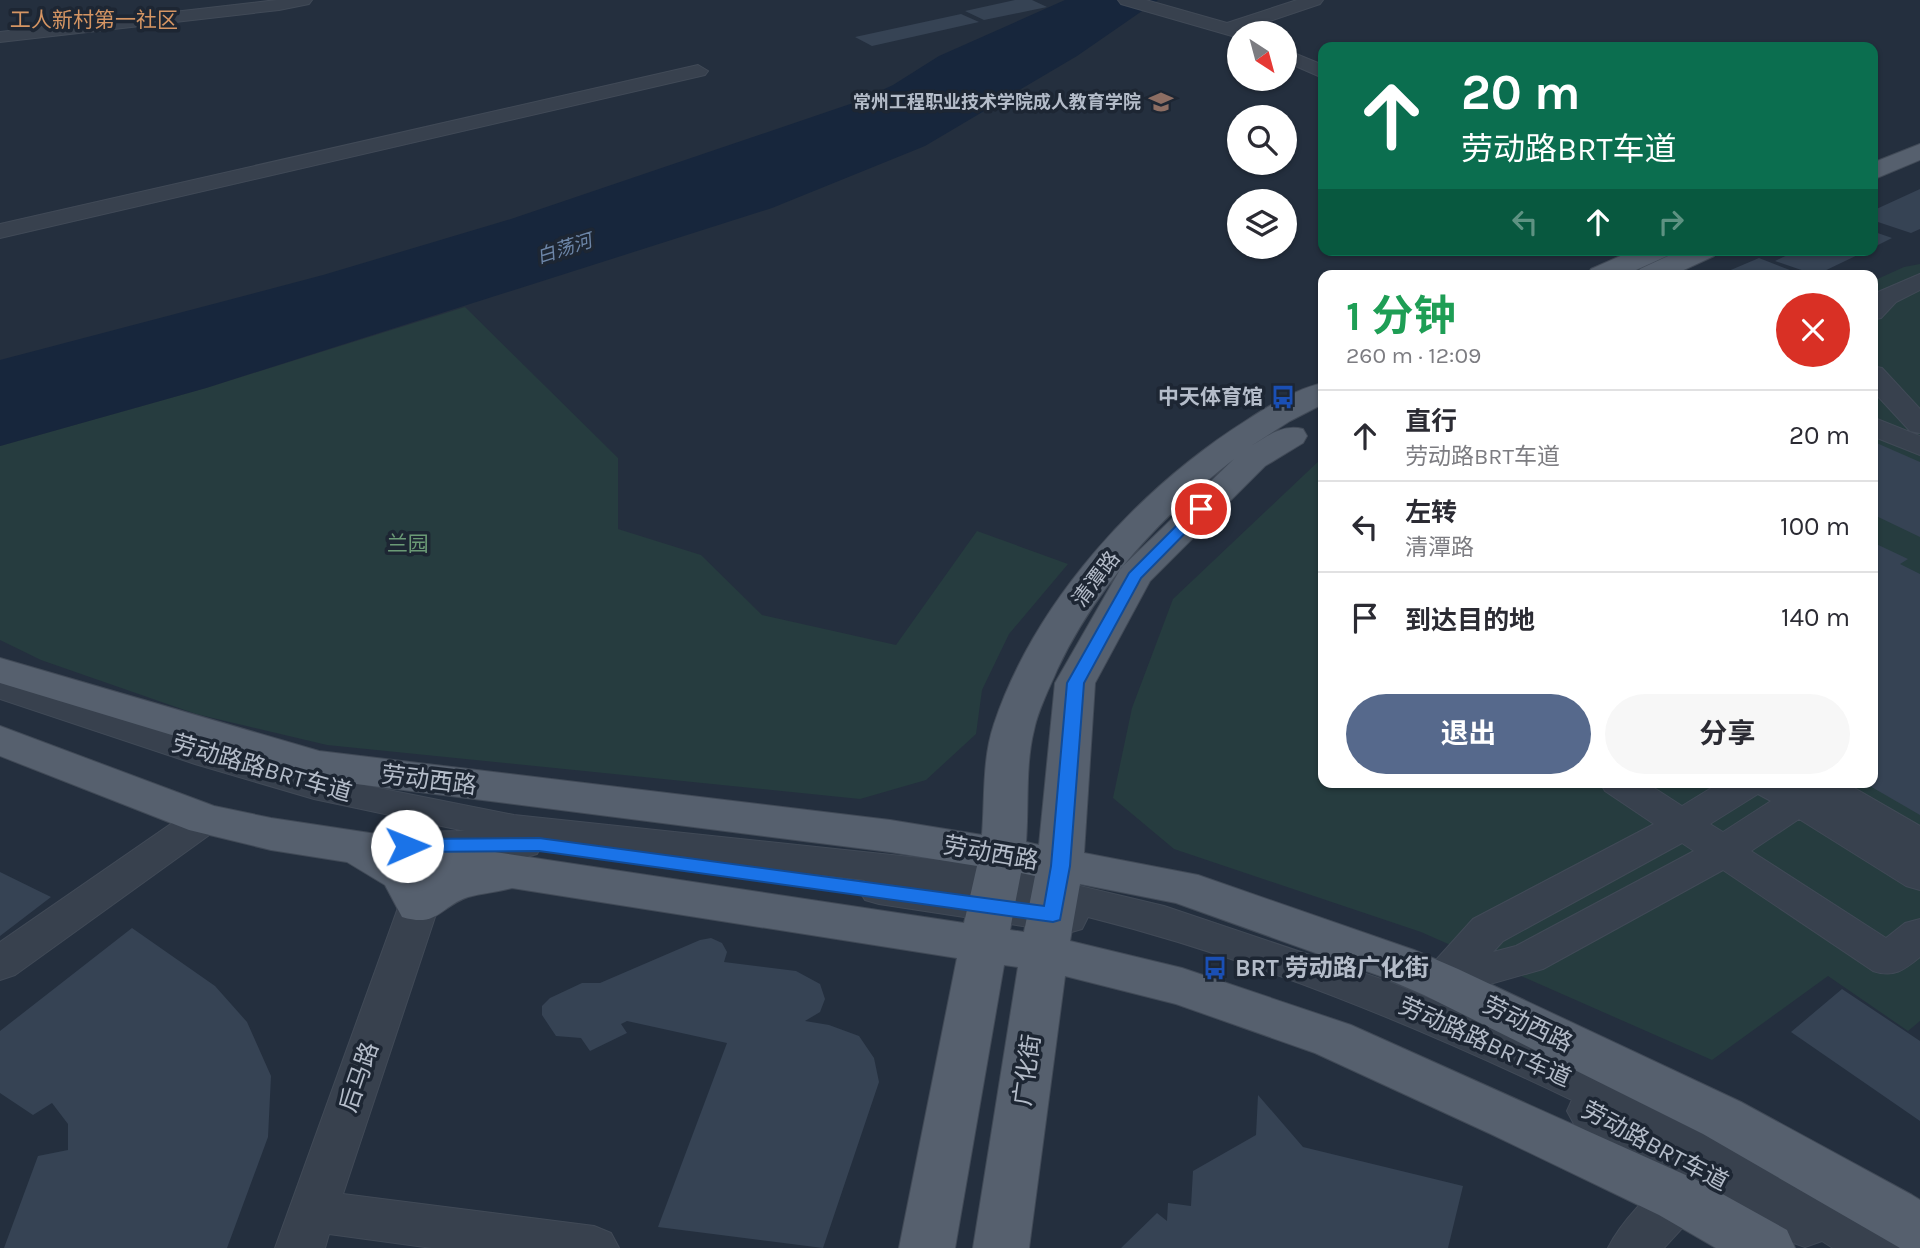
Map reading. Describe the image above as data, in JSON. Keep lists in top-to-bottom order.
{
  "streets": {
    "main road": ["清潭路", "劳动西路", "广化街"],
    "street": ["劳动路路BRT车道", "后马路", "劳动路BRT车道"]
  },
  "crossings": [
    ["清潭路", "劳动路路BRT车道"],
    ["清潭路", "劳动西路"],
    ["清潭路", "广化街"],
    ["清潭路", "劳动路BRT车道"],
    ["劳动路路BRT车道", "劳动西路"],
    ["劳动路路BRT车道", "广化街"],
    ["劳动路路BRT车道", "劳动路BRT车道"],
    ["劳动西路", "广化街"],
    ["劳动西路", "劳动路BRT车道"],
    ["广化街", "劳动路BRT车道"]
  ],
  "districts": ["工人新村第一社区"],
  "water": ["白荡河"],
  "parks": ["兰园"],
  "places": {
    "school or university": ["常州工程职业技术学院成人教育学院"],
    "bus stop": ["中天体育馆", "BRT 劳动路广化街"]
  },
  "north": "bottom right",
  "page": {
    "turn": ["20 m", "劳动路BRT车道"],
    "heading": ["1 分钟", "260 m · 12:09"],
    "list": [
      {
        "name": "直行",
        "note": "劳动路BRT车道",
        "value": "20 m"
      },
      {
        "name": "左转",
        "note": "清潭路",
        "value": "100 m"
      },
      {
        "name": "到达目的地",
        "value": "140 m"
      }
    ],
    "buttons": ["退出", "分享"]
  }
}
